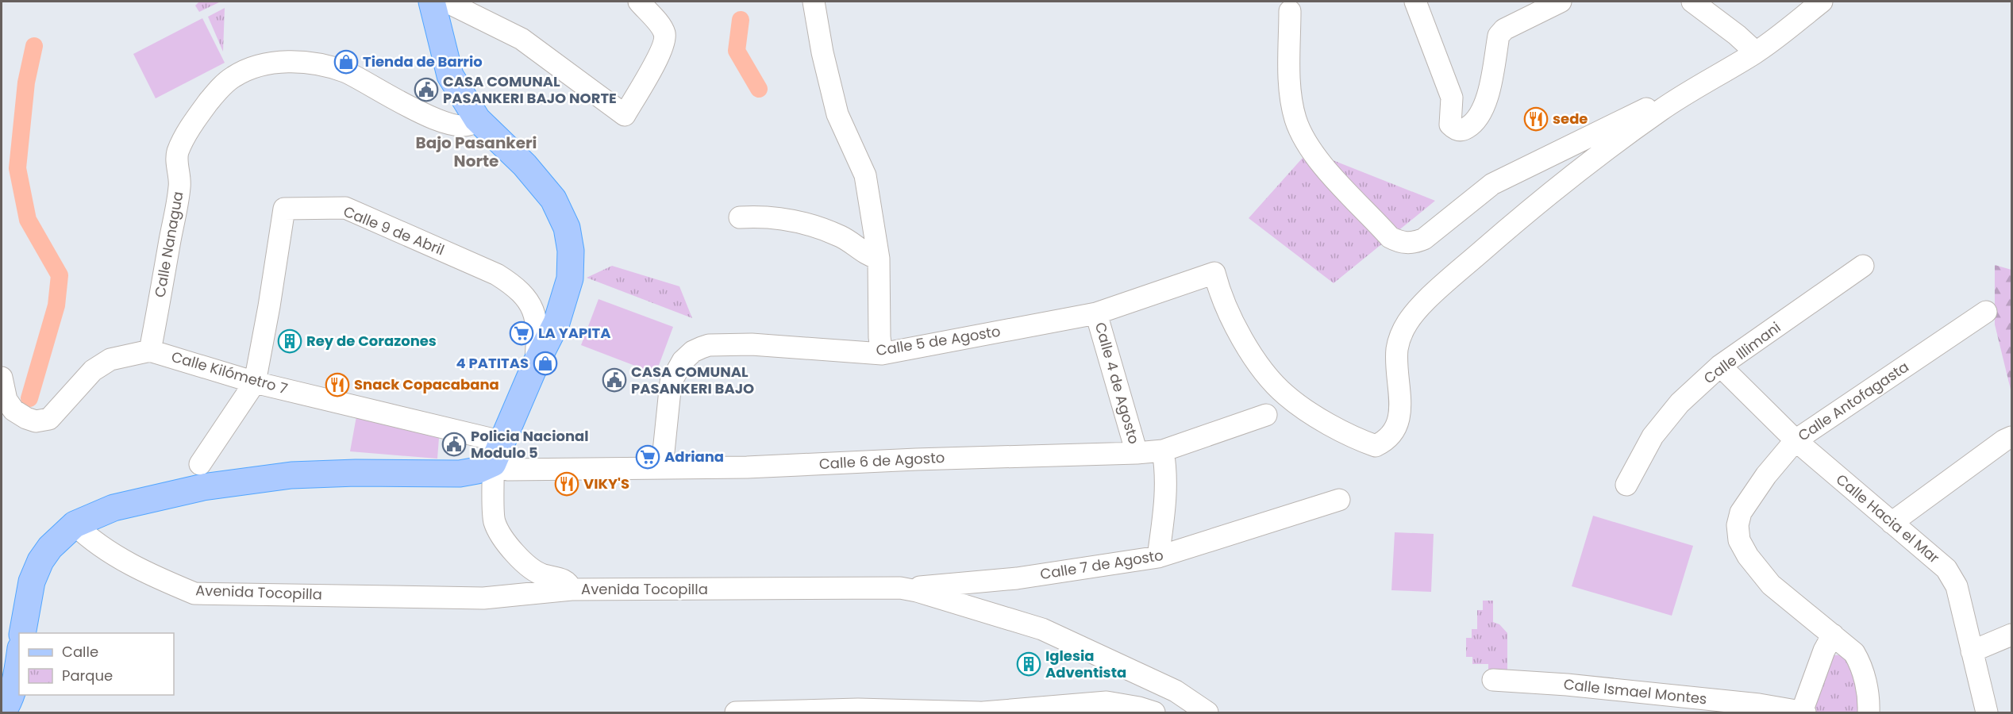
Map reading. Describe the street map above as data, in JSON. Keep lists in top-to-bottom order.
{
  "streets": {
    "street": [
      "Calle 9 de Abril",
      "Calle Nanagua",
      "Calle 5 de Agosto",
      "Calle Illimani",
      "Calle Kilómetro 7",
      "Calle 4 de Agosto",
      "Calle Antofagasta",
      "Calle 6 de Agosto",
      "Calle Hacia el Mar",
      "Calle 7 de Agosto",
      "Avenida Tocopilla",
      "Calle Ismael Montes"
    ]
  },
  "crossings": [
    ["Calle 9 de Abril", "Calle Kilómetro 7"],
    ["Calle Nanagua", "Calle Kilómetro 7"],
    ["Calle 5 de Agosto", "Calle 4 de Agosto"],
    ["Calle 5 de Agosto", "Calle 6 de Agosto"],
    ["Calle Illimani", "Calle Hacia el Mar"],
    ["Calle Kilómetro 7", "Calle 6 de Agosto"],
    ["Calle 4 de Agosto", "Calle 6 de Agosto"],
    ["Calle Antofagasta", "Calle Hacia el Mar"],
    ["Calle 7 de Agosto", "Avenida Tocopilla"]
  ],
  "districts": ["Bajo Pasankeri Norte"],
  "places": {
    "shop": ["Tienda de Barrio", "4 PATITAS"],
    "public building": ["CASA COMUNAL PASANKERI BAJO NORTE", "CASA COMUNAL PASANKERI BAJO", "Policia Nacional Modulo 5"],
    "restaurant": ["sede", "Snack Copacabana", "VIKY'S"],
    "supermarket": ["LA YAPITA", "Adriana"],
    "building": ["Rey de Corazones", "Iglesia Adventista"]
  },
  "legend": ["Calle", "Parque"]
}
